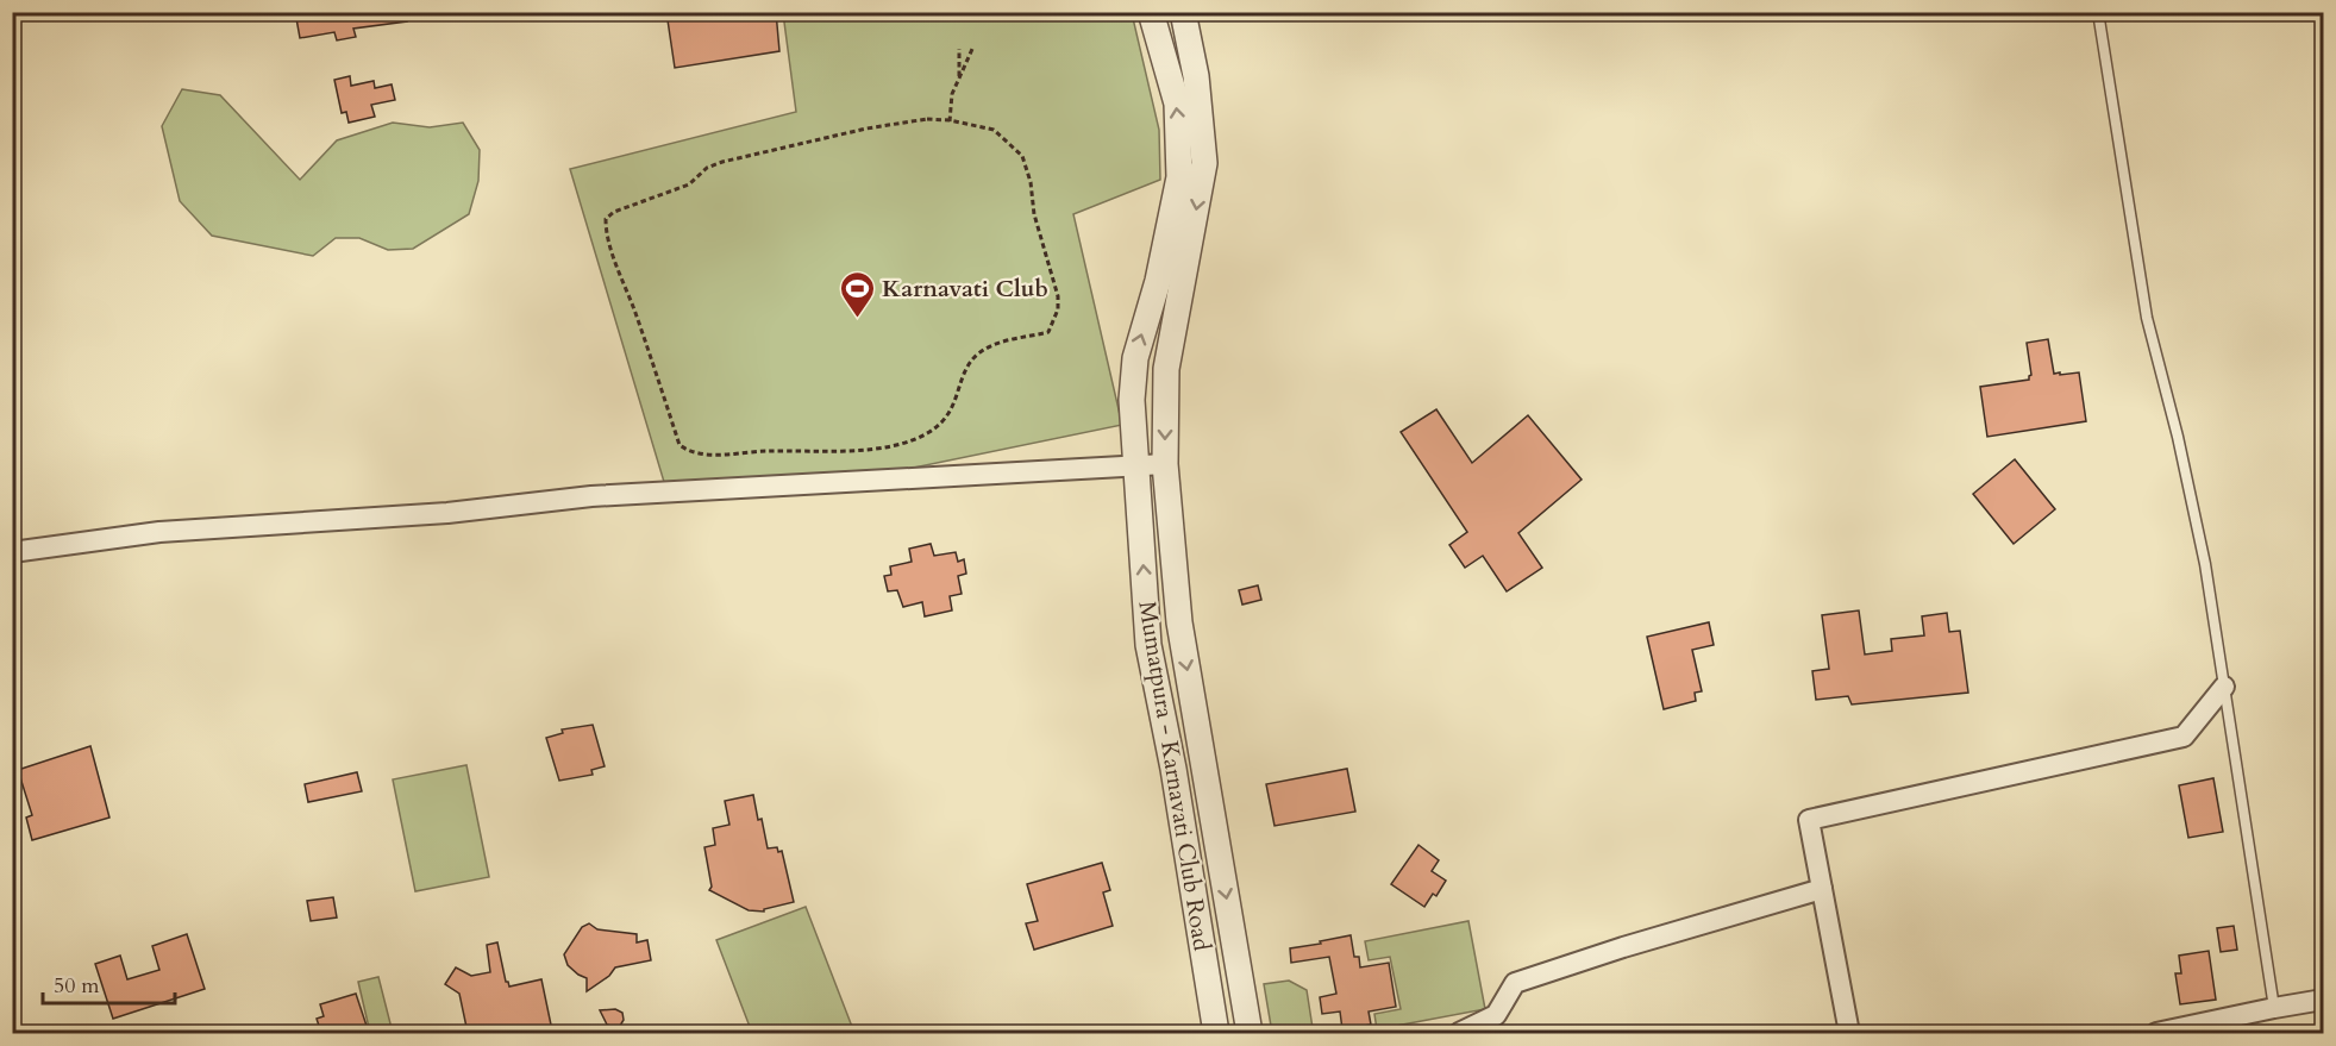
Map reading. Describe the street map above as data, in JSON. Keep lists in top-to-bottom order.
{
  "streets": {
    "street": ["Mumatpura - Karnavati Club Road"]
  },
  "places": {
    "sports": ["Karnavati Club"]
  },
  "scale_bar": "50 m"
}
